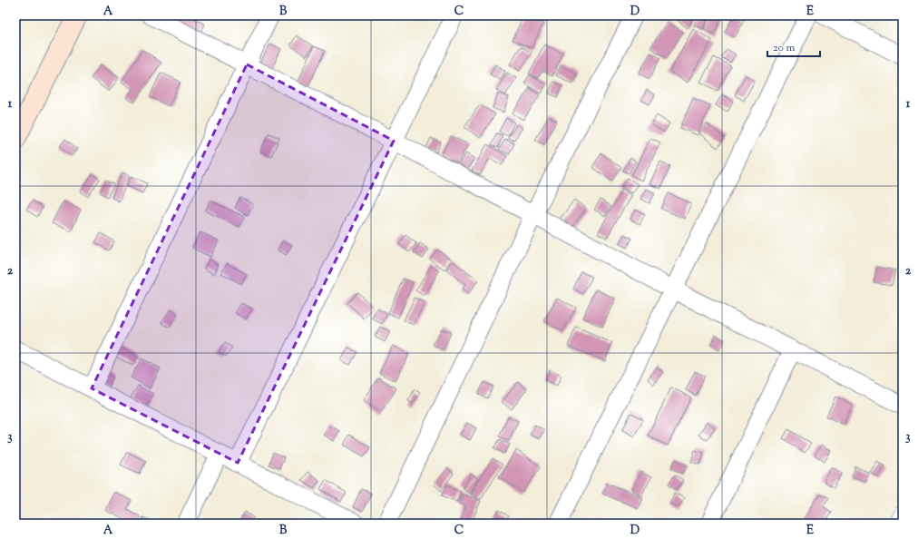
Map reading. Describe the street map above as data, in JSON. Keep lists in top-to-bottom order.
{
  "scale_bar": "20 m",
  "grid": {
    "columns": [
      "A",
      "B",
      "C",
      "D",
      "E"
    ],
    "rows": ["1", "2", "3"]
  }
}
